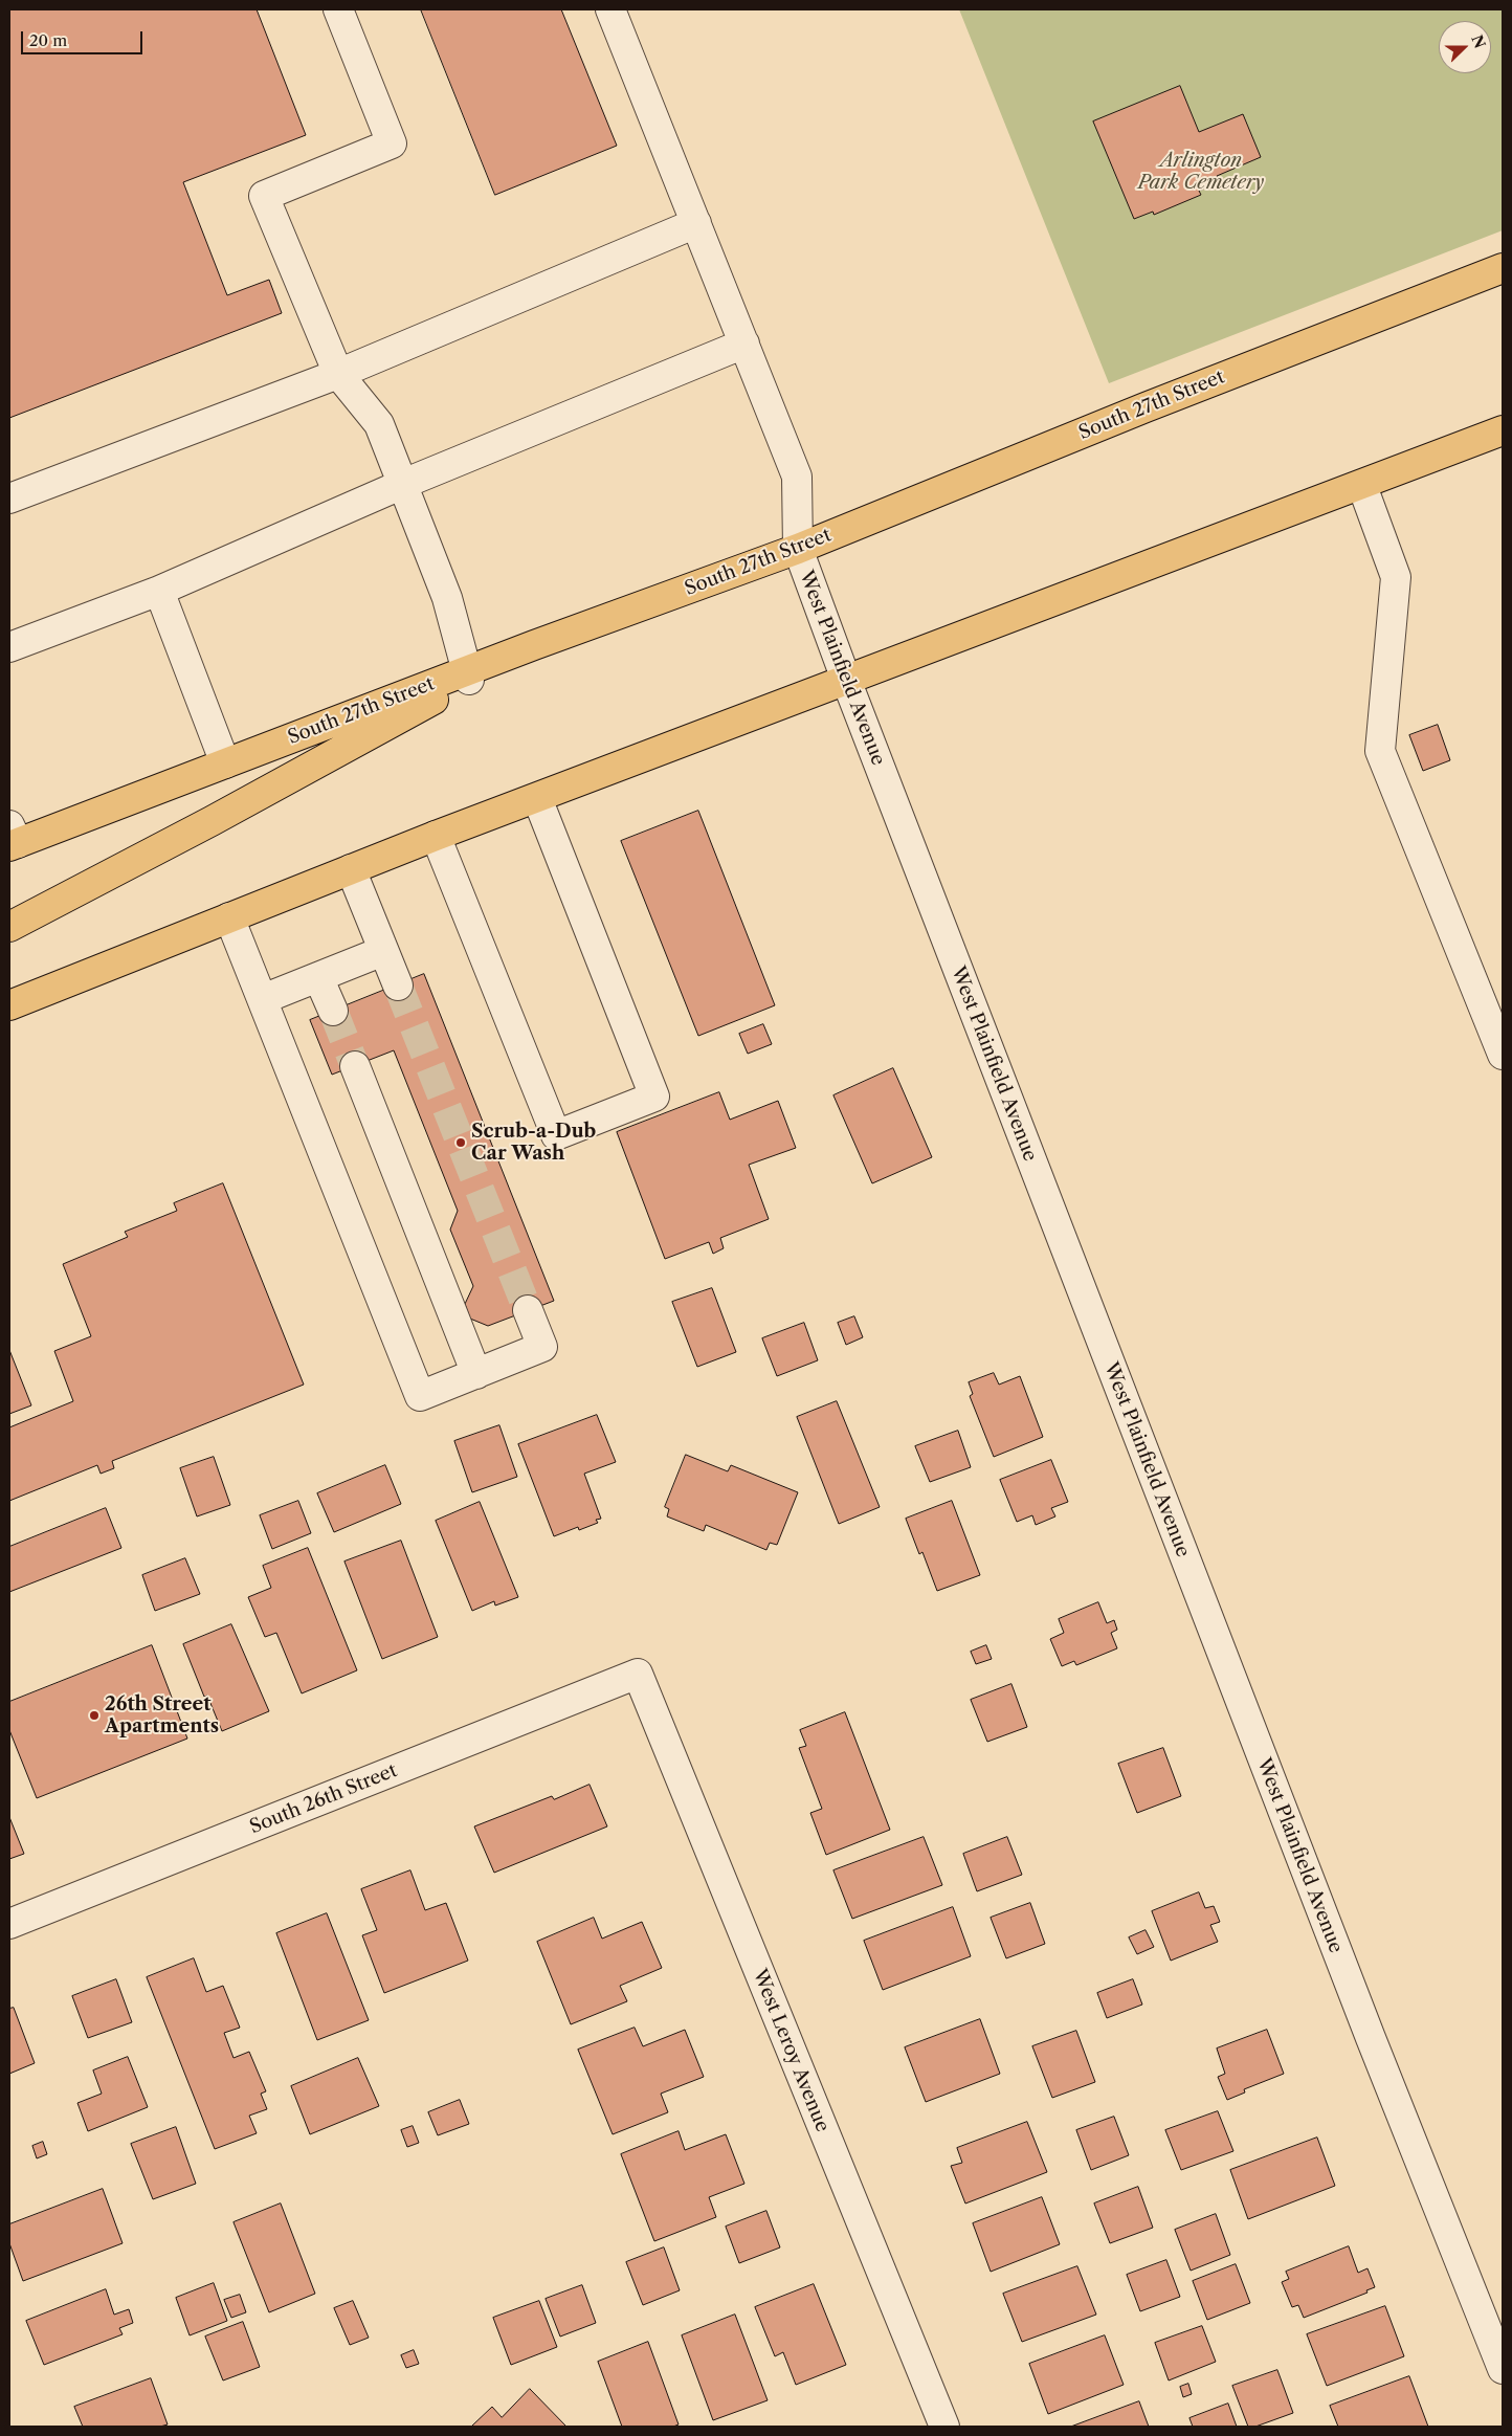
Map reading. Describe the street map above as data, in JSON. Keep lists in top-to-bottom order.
{
  "streets": {
    "main road": ["South 27th Street"],
    "street": ["West Plainfield Avenue", "South 26th Street", "West Leroy Avenue"]
  },
  "crossings": [
    ["South 27th Street", "West Plainfield Avenue"],
    ["South 26th Street", "West Leroy Avenue"]
  ],
  "parks": ["Arlington Park Cemetery"],
  "places": ["Scrub-a-Dub Car Wash", "26th Street Apartments"],
  "scale_bar": "20 m",
  "north": "right"
}
